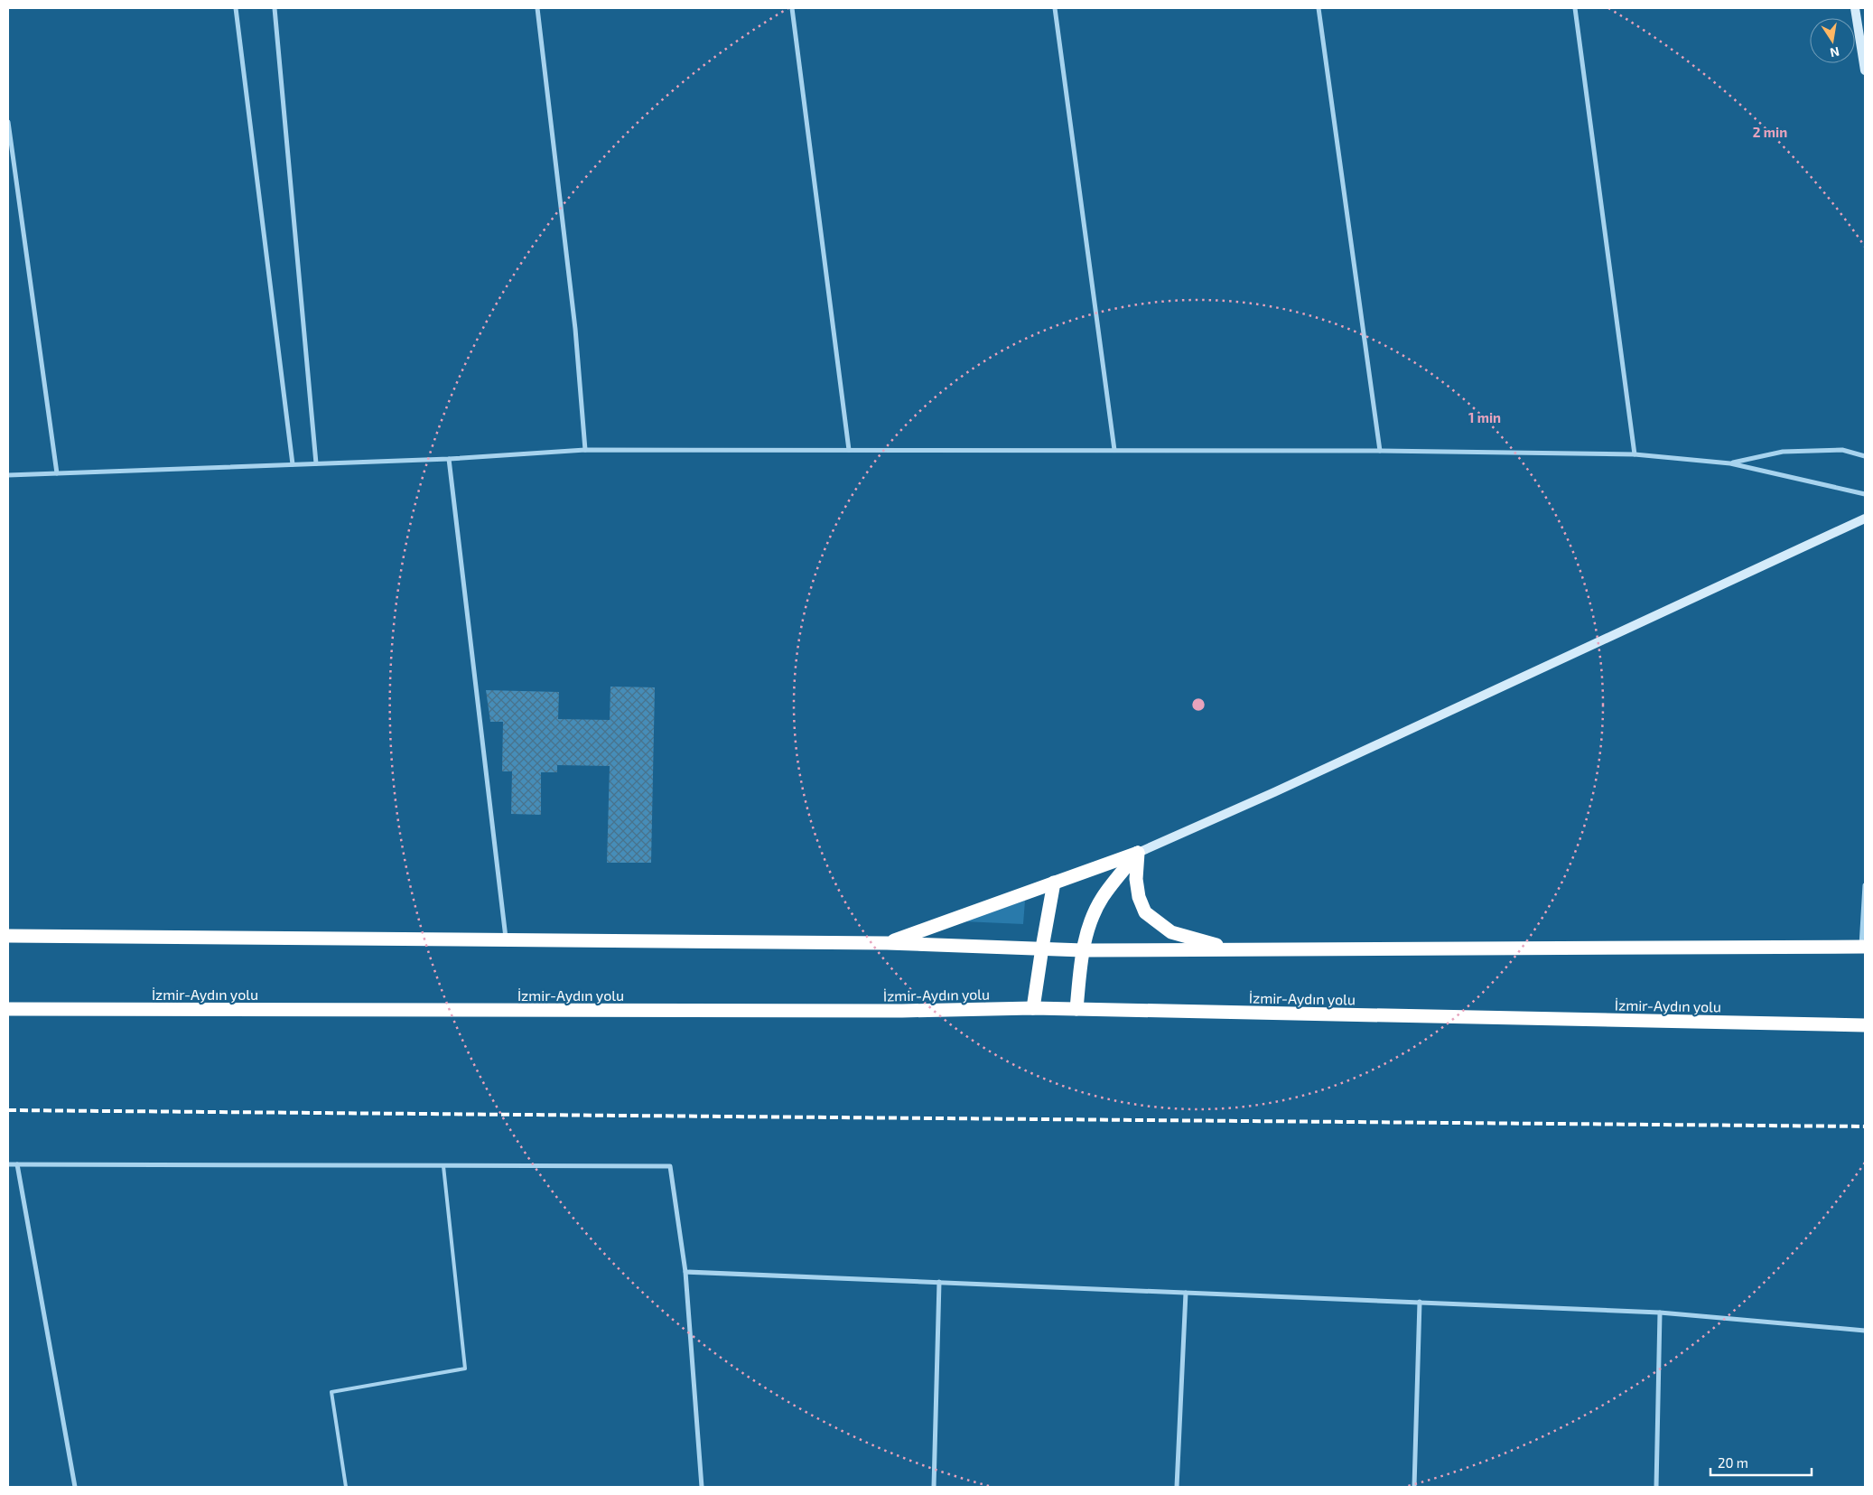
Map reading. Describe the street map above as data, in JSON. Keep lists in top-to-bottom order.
{
  "streets": {
    "highway": ["İzmir-Aydın yolu"]
  },
  "scale_bar": "20 m",
  "north": "bottom",
  "rings": ["2 min", "1 min"]
}
